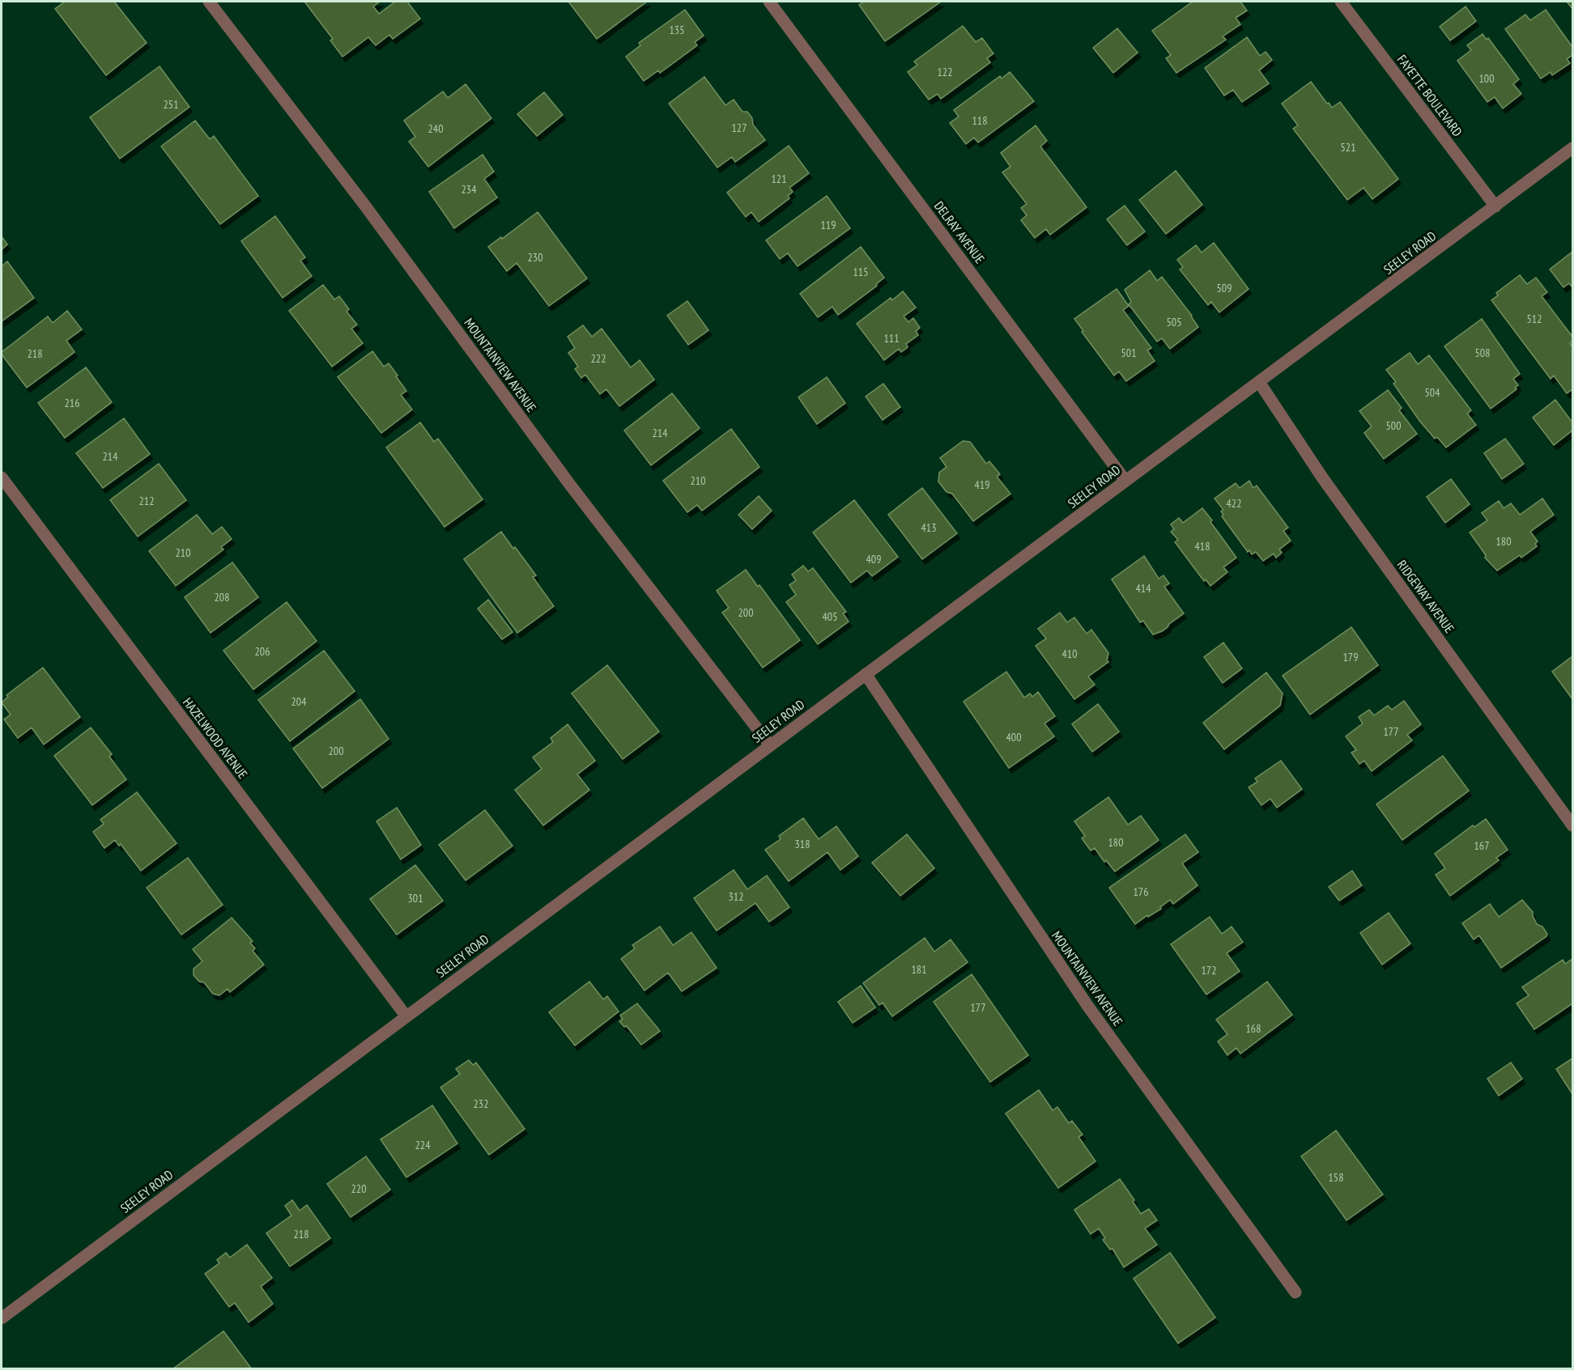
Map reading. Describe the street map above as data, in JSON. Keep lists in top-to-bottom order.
{
  "streets": {
    "street": [
      "FAYETTE BOULEVARD",
      "DELRAY AVENUE",
      "SEELEY ROAD",
      "MOUNTAINVIEW AVENUE",
      "RIDGEWAY AVENUE",
      "HAZELWOOD AVENUE"
    ]
  },
  "crossings": [
    ["FAYETTE BOULEVARD", "SEELEY ROAD"],
    ["DELRAY AVENUE", "SEELEY ROAD"],
    ["SEELEY ROAD", "MOUNTAINVIEW AVENUE"],
    ["SEELEY ROAD", "RIDGEWAY AVENUE"],
    ["SEELEY ROAD", "HAZELWOOD AVENUE"]
  ],
  "house_numbers": [
    "135",
    "122",
    "100",
    "251",
    "118",
    "127",
    "240",
    "521",
    "121",
    "234",
    "119",
    "230",
    "115",
    "509",
    "512",
    "505",
    "111",
    "501",
    "508",
    "218",
    "222",
    "504",
    "216",
    "500",
    "214",
    "214",
    "210",
    "419",
    "212",
    "422",
    "413",
    "180",
    "418",
    "210",
    "409",
    "414",
    "208",
    "200",
    "405",
    "206",
    "410",
    "179",
    "204",
    "177",
    "400",
    "200",
    "180",
    "318",
    "167",
    "176",
    "312",
    "301",
    "181",
    "172",
    "177",
    "168",
    "232",
    "224",
    "158",
    "220",
    "218"
  ]
}
